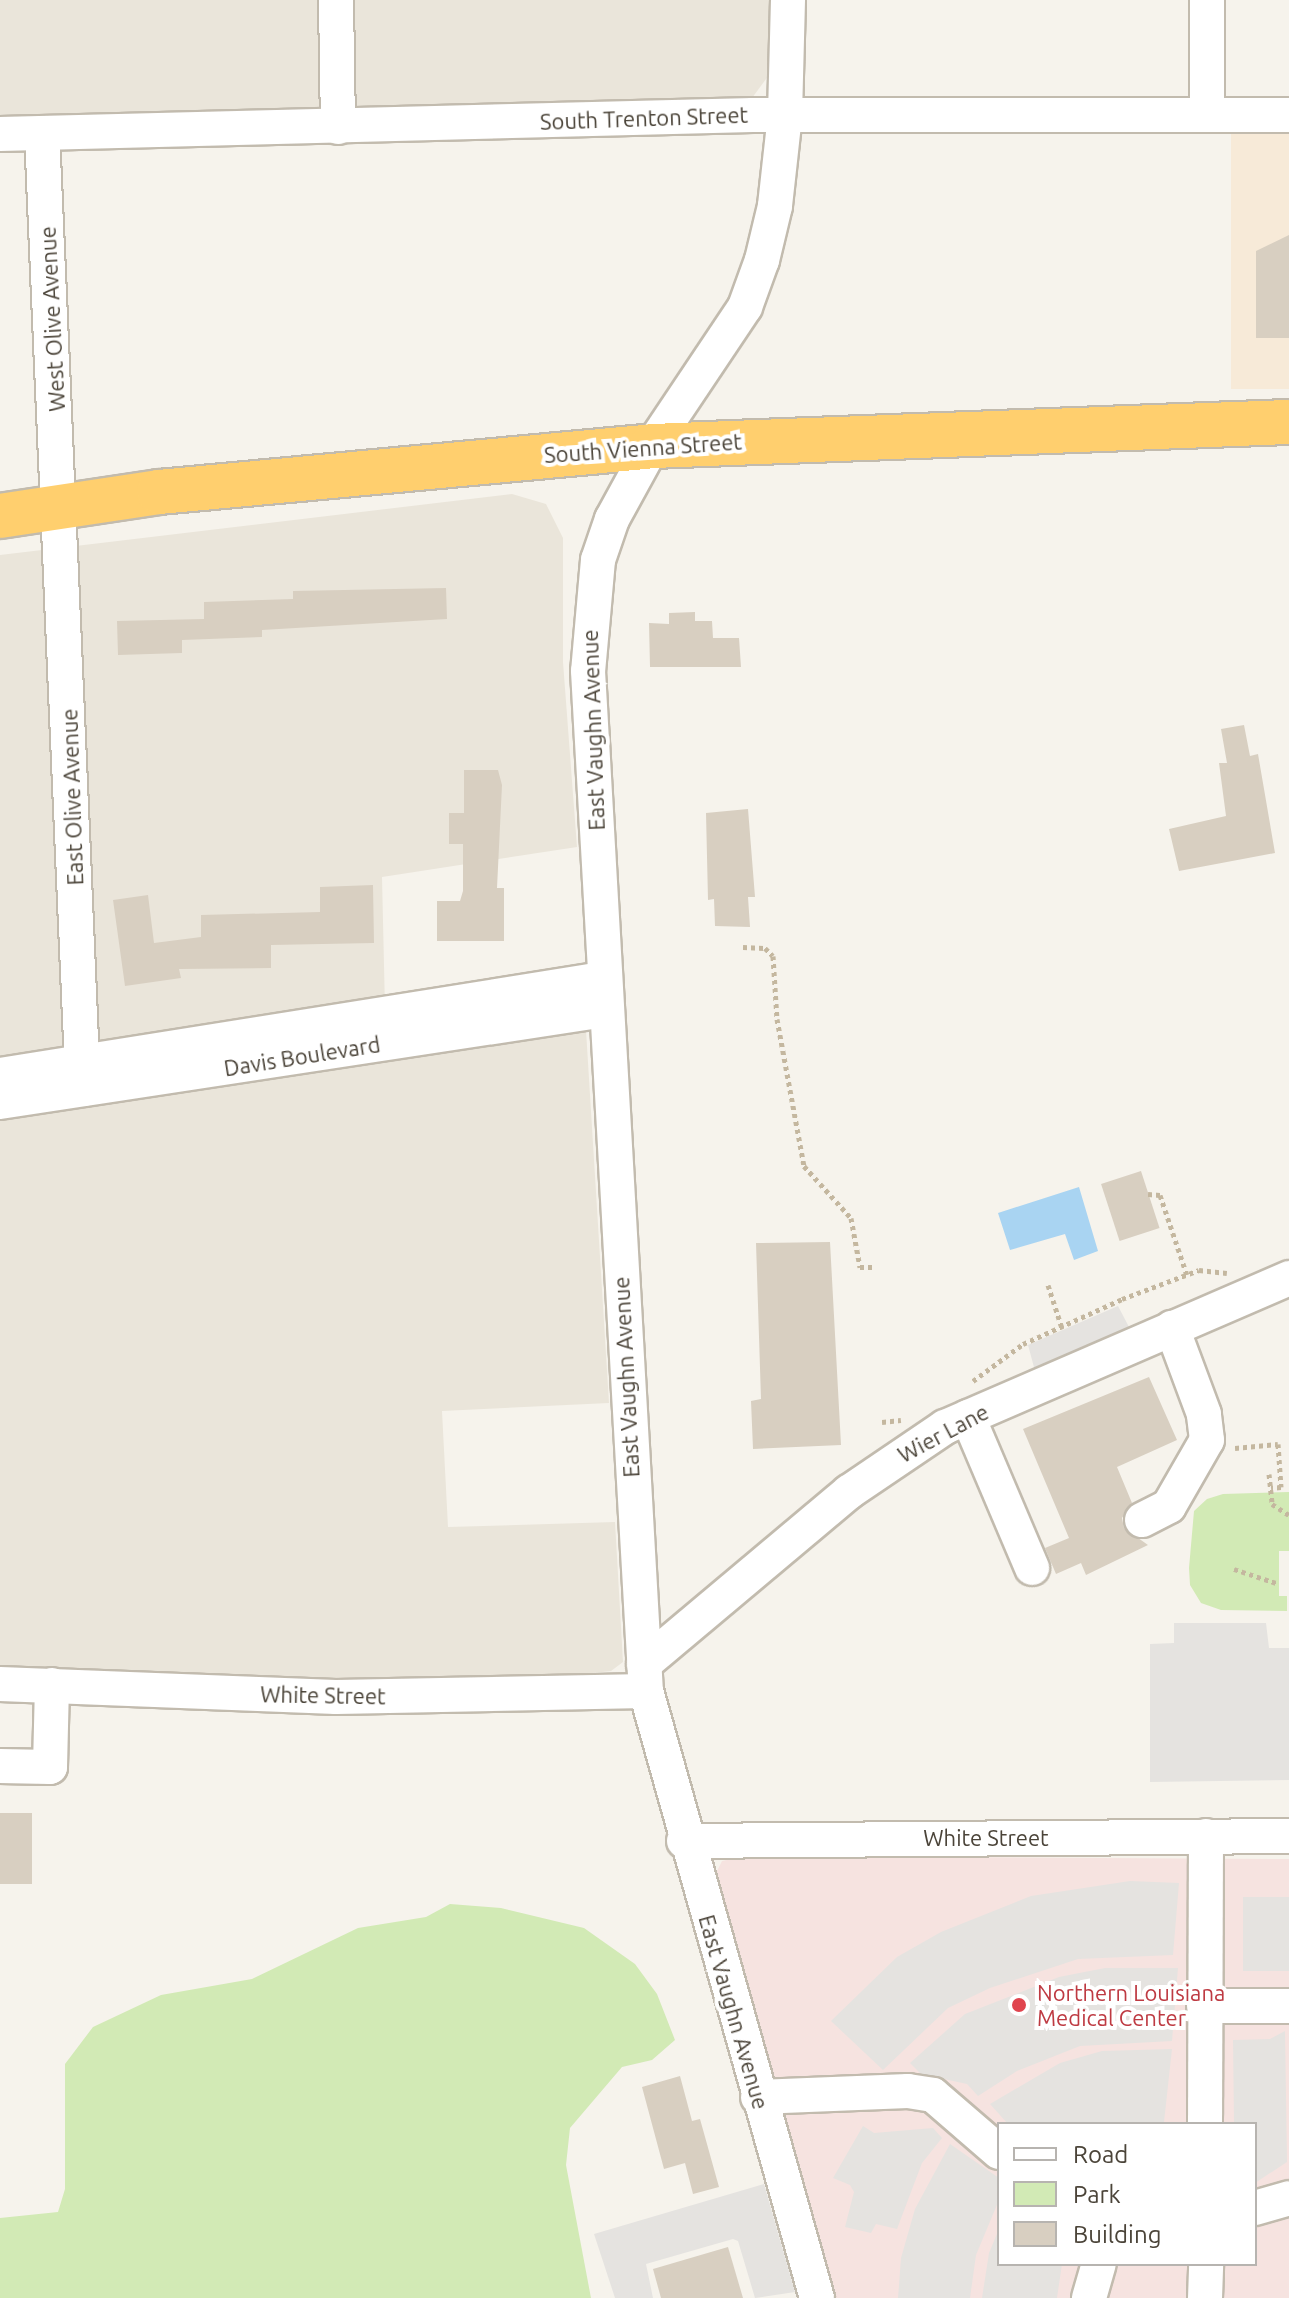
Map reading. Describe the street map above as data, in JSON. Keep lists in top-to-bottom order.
{
  "streets": {
    "highway": ["South Vienna Street"],
    "street": [
      "South Trenton Street",
      "West Olive Avenue",
      "East Vaughn Avenue",
      "East Olive Avenue",
      "Davis Boulevard",
      "Wier Lane",
      "White Street"
    ]
  },
  "crossings": [
    ["South Trenton Street", "West Olive Avenue"],
    ["South Trenton Street", "East Vaughn Avenue"],
    ["West Olive Avenue", "South Vienna Street"],
    ["West Olive Avenue", "East Olive Avenue"],
    ["South Vienna Street", "East Vaughn Avenue"],
    ["South Vienna Street", "East Olive Avenue"],
    ["East Vaughn Avenue", "Davis Boulevard"],
    ["East Vaughn Avenue", "Wier Lane"],
    ["East Vaughn Avenue", "White Street"],
    ["East Olive Avenue", "Davis Boulevard"],
    ["Wier Lane", "White Street"]
  ],
  "places": ["Northern Louisiana Medical Center"],
  "legend": ["Road", "Park", "Building"]
}
